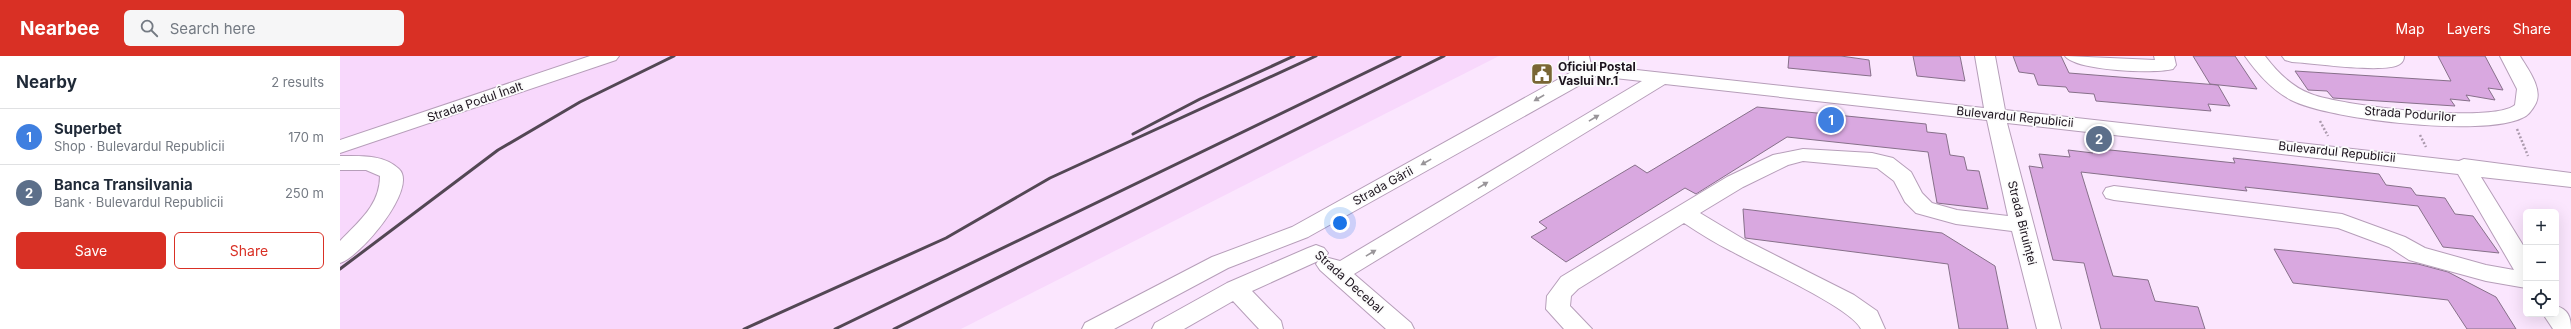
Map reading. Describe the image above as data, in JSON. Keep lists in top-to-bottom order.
{
  "streets": {
    "street": [
      "Strada Podul Înalt",
      "Strada Podurilor",
      "Bulevardul Republicii",
      "Strada Gării",
      "Strada Biruinței",
      "Strada Decebal"
    ]
  },
  "crossings": [
    ["Bulevardul Republicii", "Strada Gării"],
    ["Bulevardul Republicii", "Strada Biruinței"],
    ["Strada Gării", "Strada Decebal"]
  ],
  "places": {
    "public building": ["Oficiul Poștal Vaslui Nr.1"]
  },
  "page": {
    "header": "Nearbee",
    "search": "Search here",
    "nav": ["Map", "Layers", "Share"],
    "heading": ["Nearby", "2 results"],
    "pins": ["1", "2"],
    "list": [
      {
        "mark": "1",
        "name": "Superbet",
        "note": "Shop · Bulevardul Republicii",
        "value": "170 m"
      },
      {
        "mark": "2",
        "name": "Banca Transilvania",
        "note": "Bank · Bulevardul Republicii",
        "value": "250 m"
      }
    ],
    "map_buttons": ["+", "−"],
    "buttons": ["Save", "Share"]
  }
}
